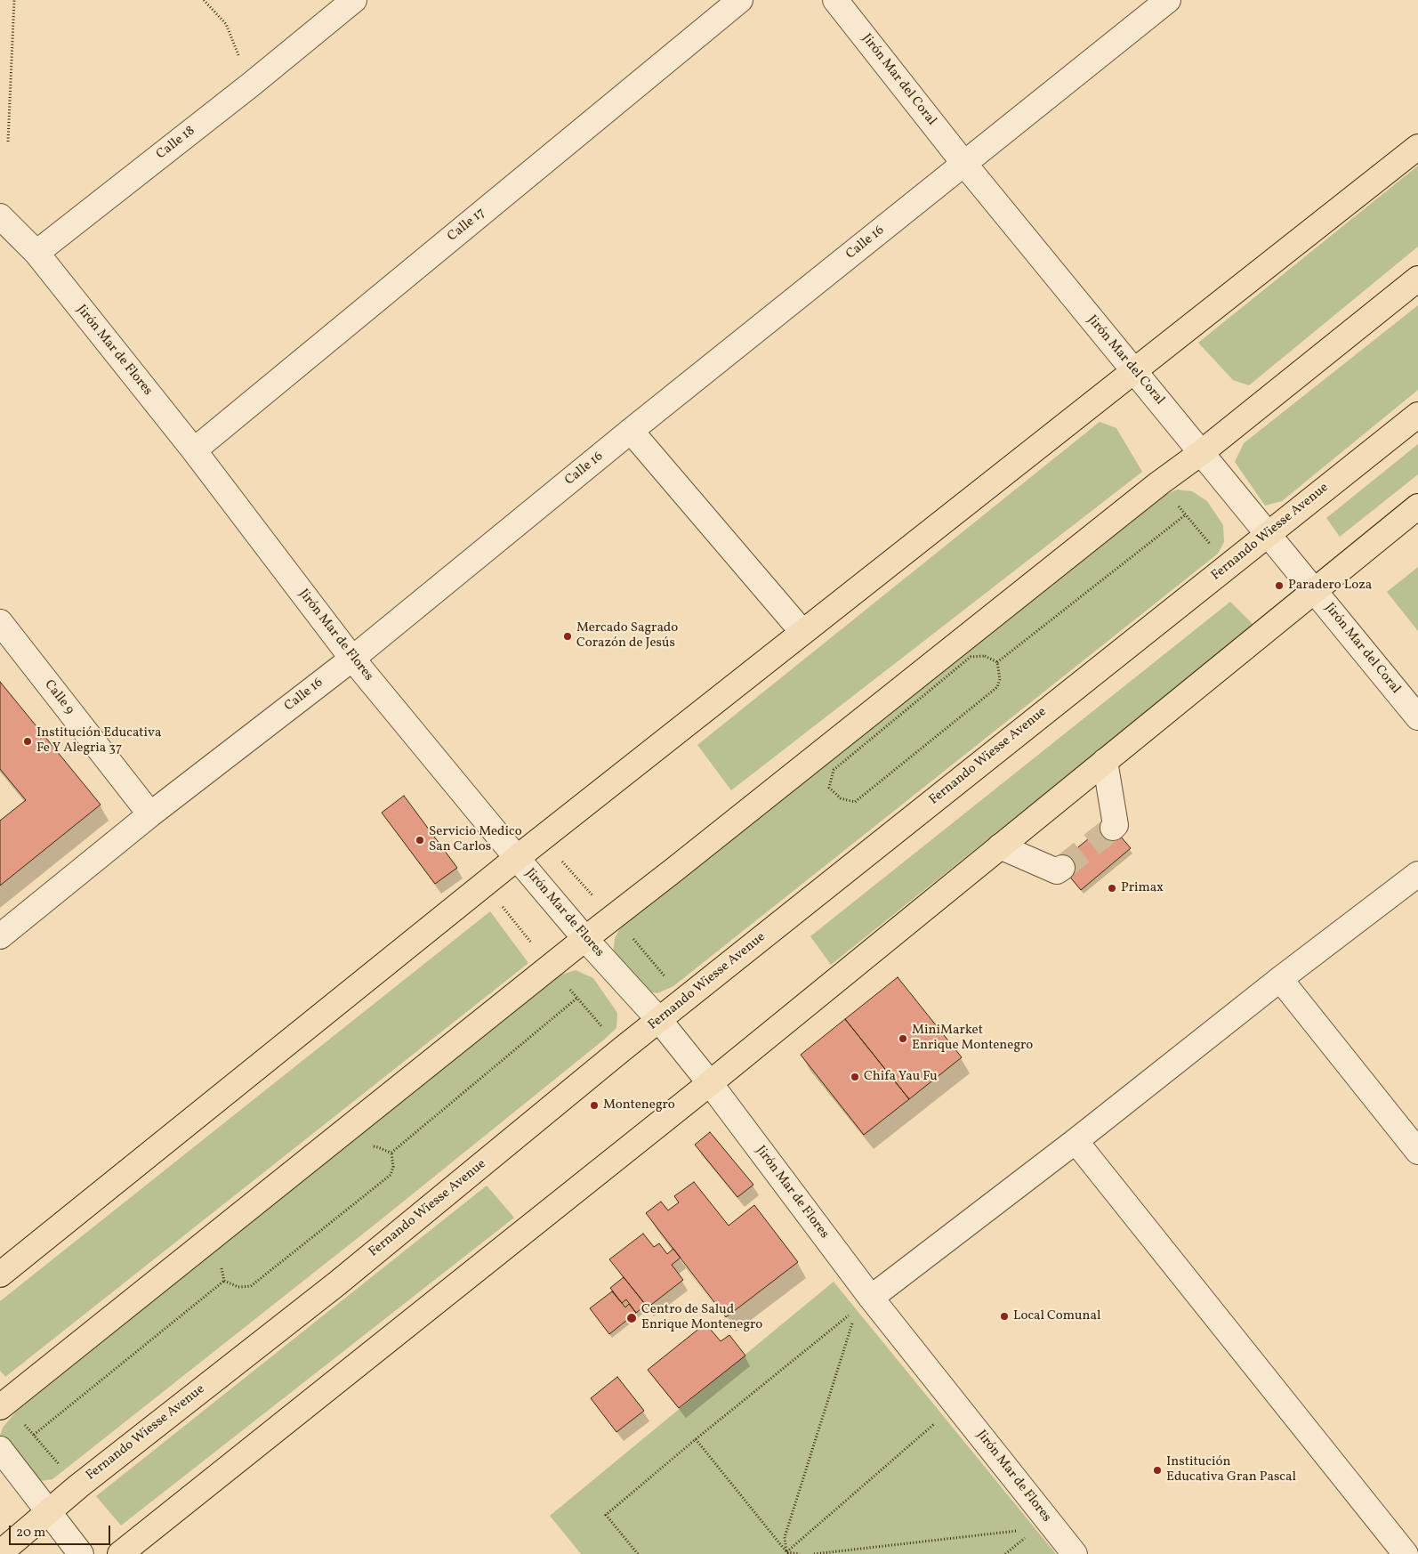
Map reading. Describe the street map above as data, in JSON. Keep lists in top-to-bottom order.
{
  "streets": {
    "main road": ["Fernando Wiesse Avenue"],
    "street": [
      "Jirón Mar del Coral",
      "Calle 18",
      "Calle 17",
      "Calle 16",
      "Jirón Mar de Flores",
      "Calle 9"
    ]
  },
  "crossings": [
    ["Jirón Mar del Coral", "Calle 16"],
    ["Jirón Mar del Coral", "Fernando Wiesse Avenue"],
    ["Calle 18", "Jirón Mar de Flores"],
    ["Calle 17", "Jirón Mar de Flores"],
    ["Calle 16", "Jirón Mar de Flores"],
    ["Calle 16", "Calle 9"],
    ["Jirón Mar de Flores", "Fernando Wiesse Avenue"]
  ],
  "places": [
    "Paradero Loza",
    "Mercado Sagrado Corazón de Jesús",
    "Institución Educativa Fe Y Alegria 37",
    "Servicio Medico San Carlos",
    "Primax",
    "MiniMarket Enrique Montenegro",
    "Chifa Yau Fu",
    "Montenegro",
    "Local Comunal",
    "Centro de Salud Enrique Montenegro",
    "Institución Educativa Gran Pascal"
  ],
  "scale_bar": "20 m"
}
